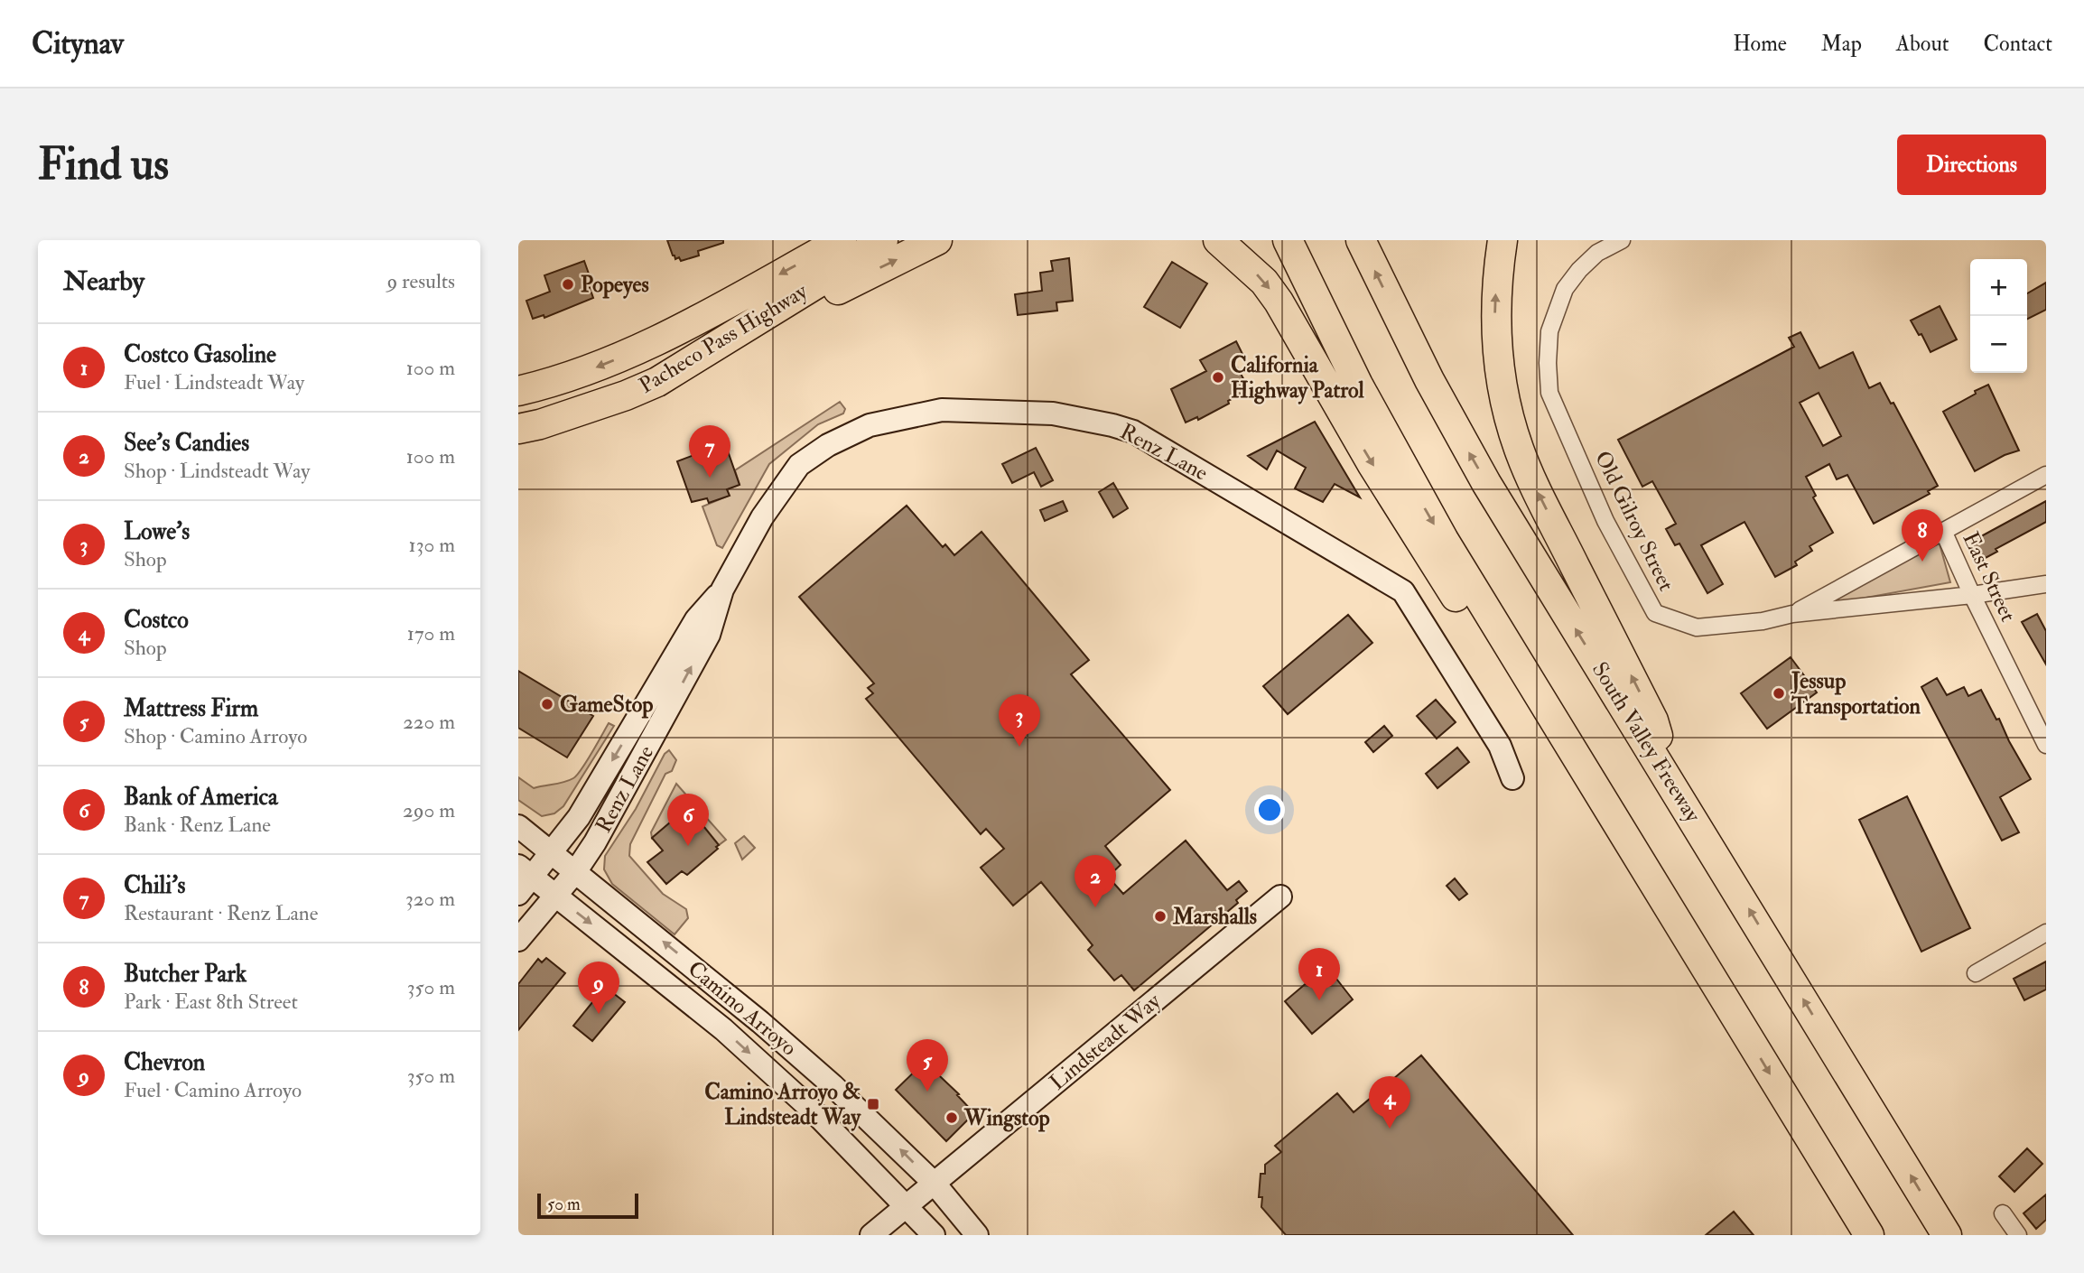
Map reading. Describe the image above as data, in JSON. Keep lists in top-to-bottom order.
{
  "streets": {
    "highway": ["Pacheco Pass Highway", "South Valley Freeway"],
    "street": [
      "Renz Lane",
      "Old Gilroy Street",
      "East Street",
      "Camino Arroyo",
      "Lindsteadt Way"
    ]
  },
  "crossings": [
    ["Renz Lane", "Camino Arroyo"],
    ["Old Gilroy Street", "East Street"],
    ["Camino Arroyo", "Lindsteadt Way"]
  ],
  "places": {
    "other": [
      "Popeyes",
      "California Highway Patrol",
      "Jessup Transportation",
      "GameStop",
      "Marshalls",
      "Wingstop"
    ],
    "transit": ["Camino Arroyo & Lindsteadt Way"]
  },
  "scale_bar": "50 m",
  "page": {
    "header": "Citynav",
    "nav": [
      "Home",
      "Map",
      "About",
      "Contact"
    ],
    "buttons": "Directions",
    "title": "Find us",
    "heading": ["Nearby", "9 results"],
    "map_buttons": ["+", "−"],
    "list": [
      {
        "mark": "1",
        "name": "Costco Gasoline",
        "note": "Fuel · Lindsteadt Way",
        "value": "100 m"
      },
      {
        "mark": "2",
        "name": "See's Candies",
        "note": "Shop · Lindsteadt Way",
        "value": "100 m"
      },
      {
        "mark": "3",
        "name": "Lowe's",
        "note": "Shop",
        "value": "130 m"
      },
      {
        "mark": "4",
        "name": "Costco",
        "note": "Shop",
        "value": "170 m"
      },
      {
        "mark": "5",
        "name": "Mattress Firm",
        "note": "Shop · Camino Arroyo",
        "value": "220 m"
      },
      {
        "mark": "6",
        "name": "Bank of America",
        "note": "Bank · Renz Lane",
        "value": "290 m"
      },
      {
        "mark": "7",
        "name": "Chili's",
        "note": "Restaurant · Renz Lane",
        "value": "320 m"
      },
      {
        "mark": "8",
        "name": "Butcher Park",
        "note": "Park · East 8th Street",
        "value": "350 m"
      },
      {
        "mark": "9",
        "name": "Chevron",
        "note": "Fuel · Camino Arroyo",
        "value": "350 m"
      }
    ],
    "pins": [
      "7",
      "8",
      "3",
      "6",
      "2",
      "1",
      "9",
      "5",
      "4"
    ],
    "scale": "50 m"
  }
}
